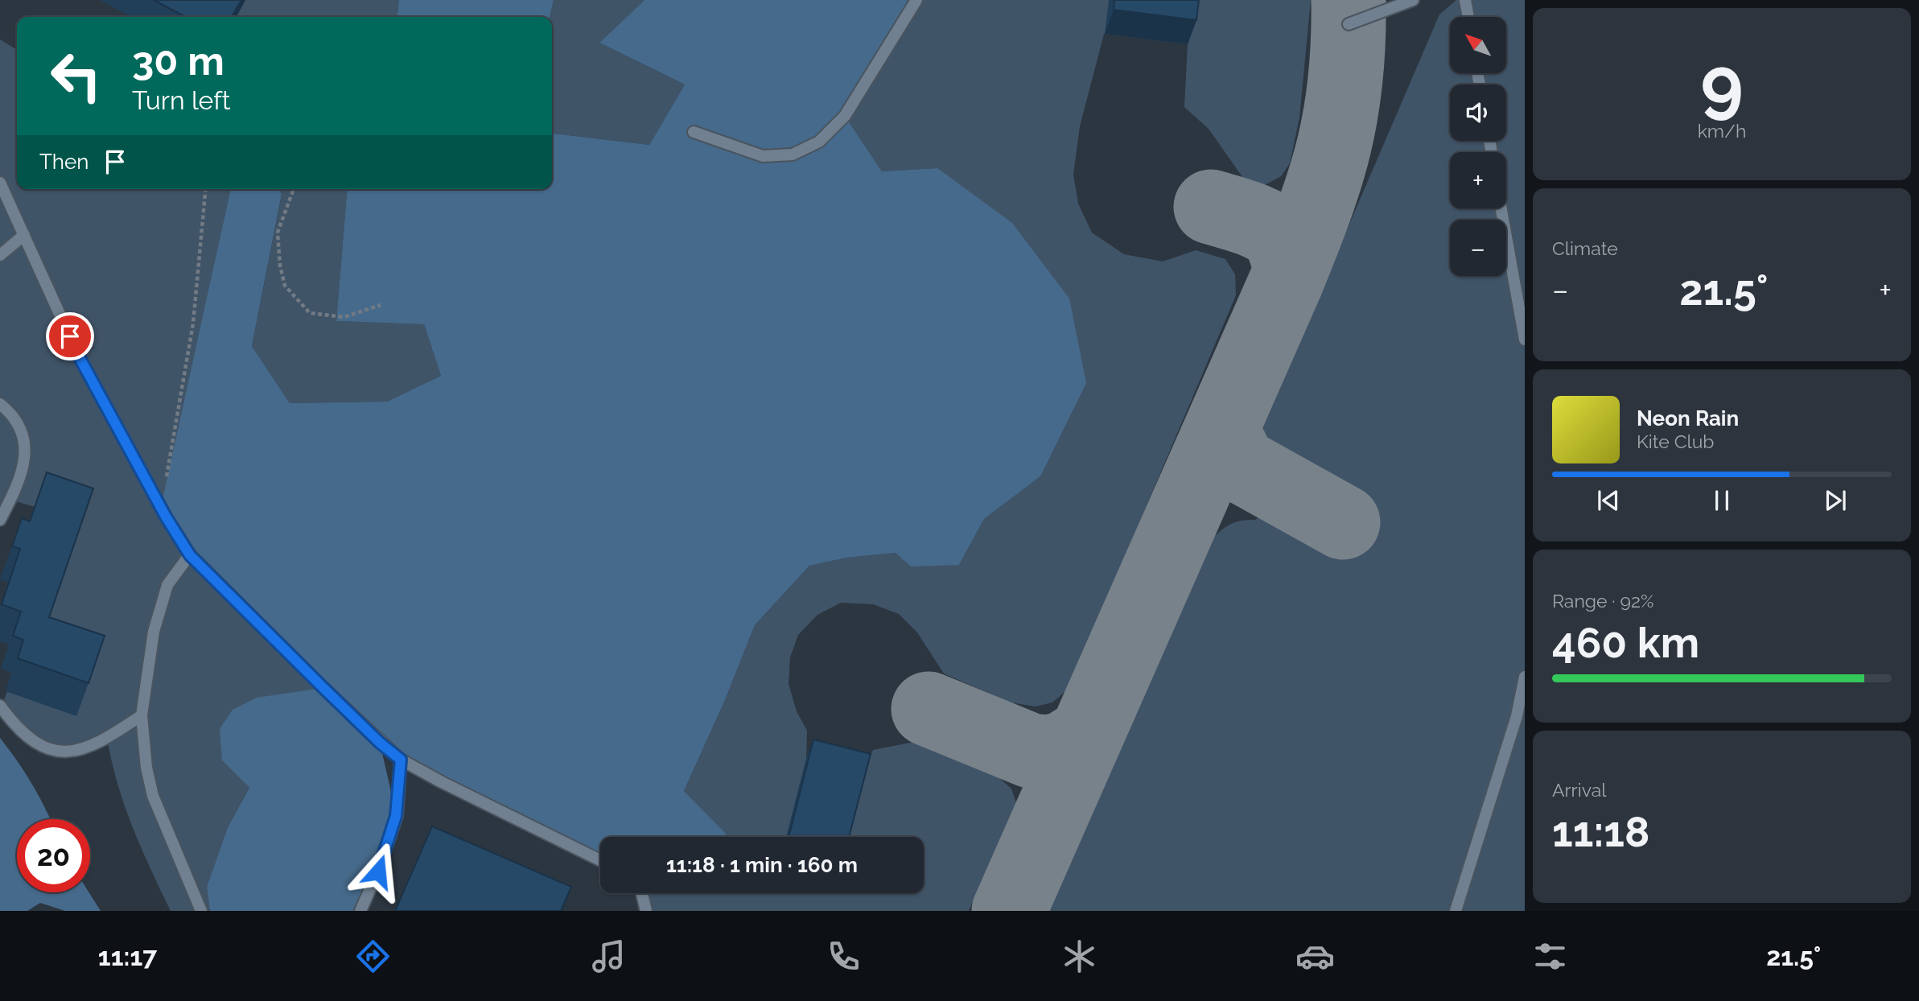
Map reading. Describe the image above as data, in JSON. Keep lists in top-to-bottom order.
{
  "north": "top left",
  "page": {
    "tile": [
      ["9", "km/h"],
      "Climate",
      ["Range · 92%", "460 km"],
      ["Arrival", "11:18"]
    ],
    "map_buttons": ["+", "−"],
    "turn": ["30 m", "Turn left"],
    "then": "Then",
    "heat": ["−", "21.5°", "+"],
    "song": ["Neon Rain", "Kite Club"],
    "limit": "20",
    "trip": "11:18 · 1 min · 160 m",
    "tabs": ["11:17", "21.5°"]
  }
}
